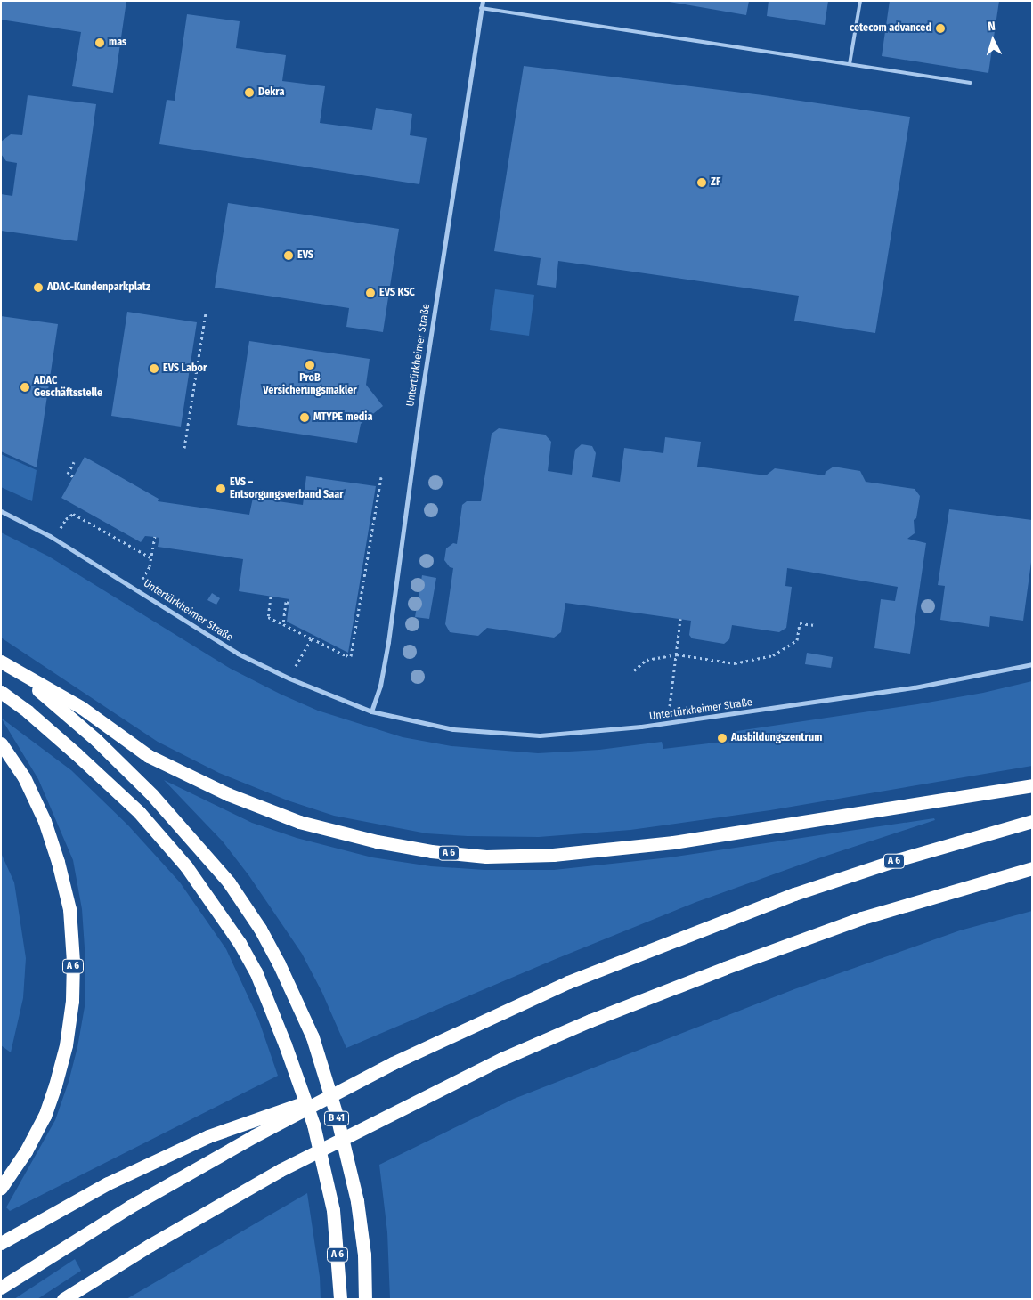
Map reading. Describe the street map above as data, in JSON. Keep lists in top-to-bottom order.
{
  "streets": {
    "highway": ["A 6", "B 41"],
    "street": ["Untertürkheimer Straße"]
  },
  "crossings": [
    ["A 6", "B 41"]
  ],
  "places": [
    "cetecom advanced",
    "mas",
    "Dekra",
    "ZF",
    "EVS",
    "ADAC-Kundenparkplatz",
    "EVS KSC",
    "ProB Versicherungsmakler",
    "EVS Labor",
    "ADAC Geschäftsstelle",
    "MTYPE media",
    "EVS – Entsorgungsverband Saar",
    "Ausbildungszentrum"
  ],
  "north": "top"
}
